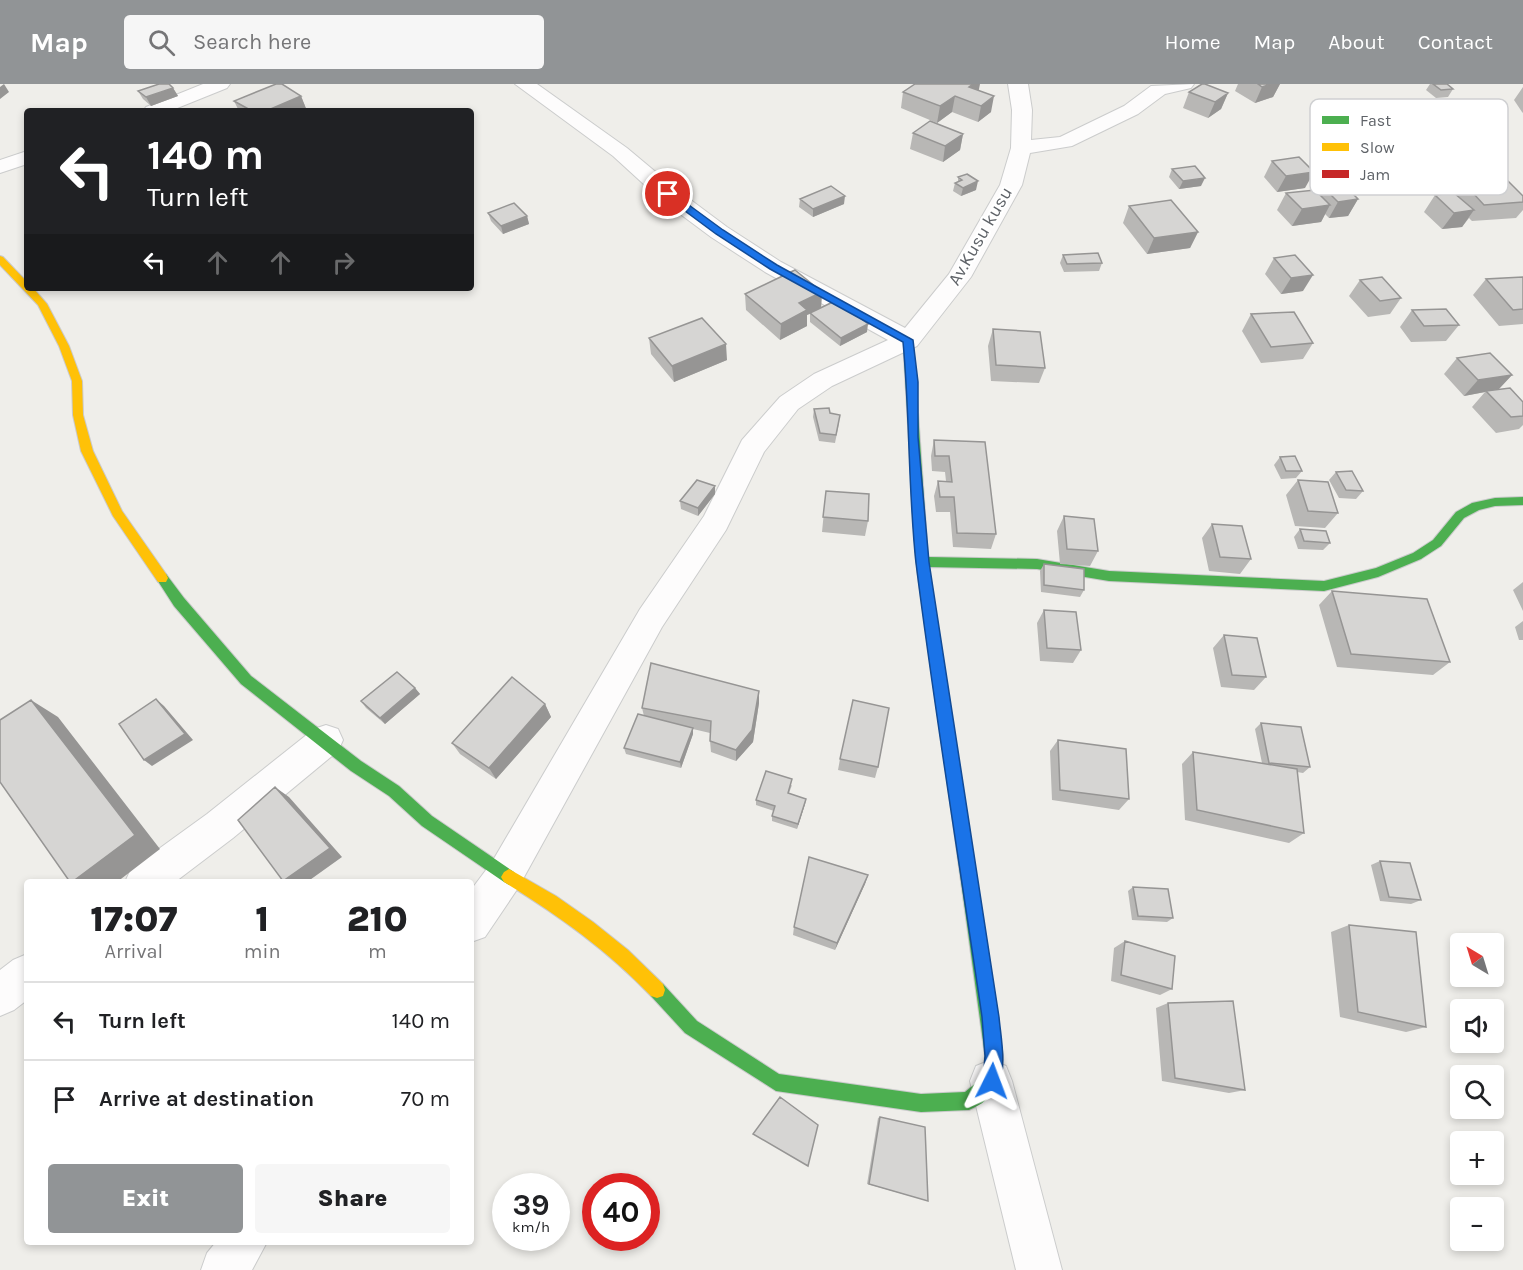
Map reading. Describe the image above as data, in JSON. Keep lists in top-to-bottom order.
{
  "streets": {
    "street": ["Av.Kusu kusu"]
  },
  "legend": ["Fast", "Slow", "Jam"],
  "north": "top left",
  "page": {
    "header": "Map",
    "search": "Search here",
    "nav": [
      "Home",
      "Map",
      "About",
      "Contact"
    ],
    "turn": ["140 m", "Turn left"],
    "eta": [
      "17:07",
      "Arrival",
      "1",
      "min",
      "210",
      "m"
    ],
    "map_buttons": ["+", "−"],
    "list": [
      {
        "name": "Turn left",
        "value": "140 m"
      },
      {
        "name": "Arrive at destination",
        "value": "70 m"
      }
    ],
    "buttons": ["Exit", "Share"],
    "speed": "39 km/h",
    "limit": "40"
  }
}
